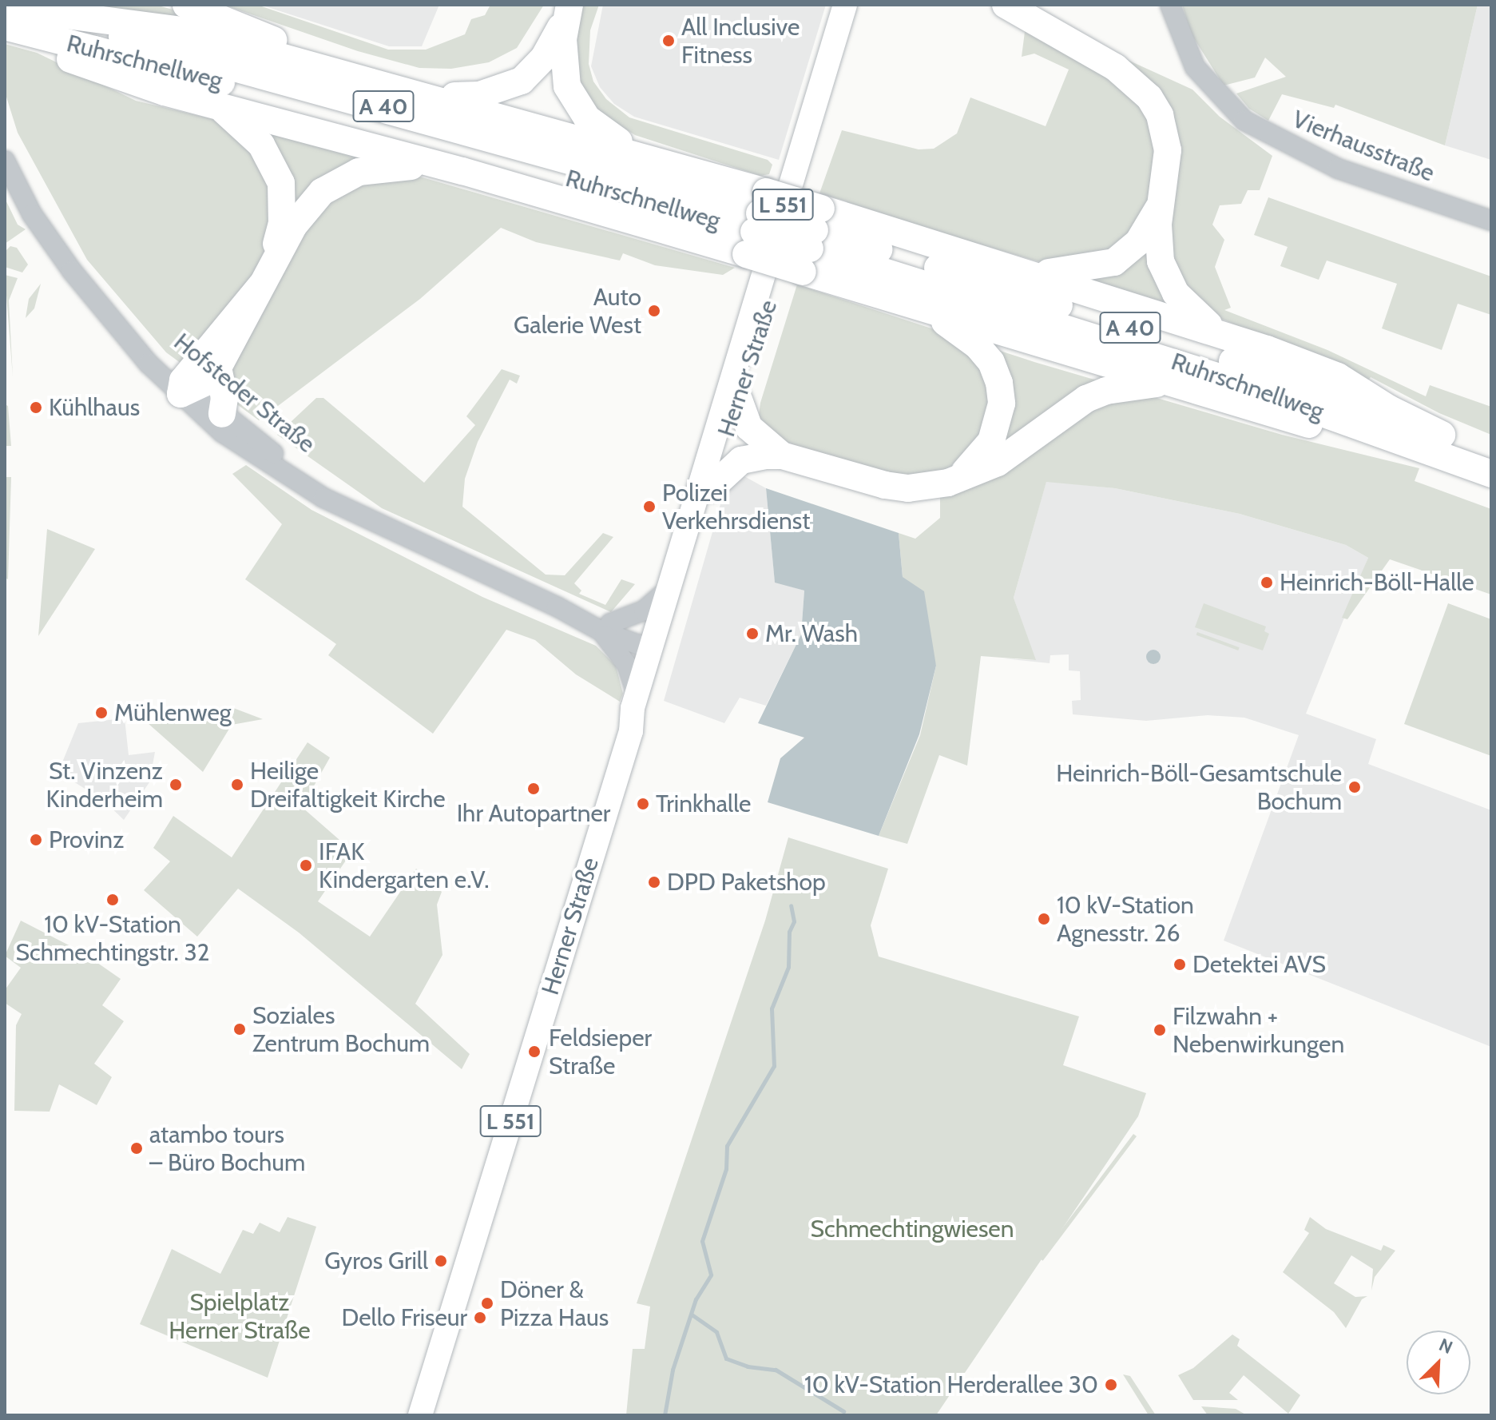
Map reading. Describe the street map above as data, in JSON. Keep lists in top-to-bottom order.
{
  "streets": {
    "highway": ["Ruhrschnellweg", "A 40"],
    "main road": ["L 551", "Herner Straße"],
    "street": ["Vierhausstraße", "Hofsteder Straße"]
  },
  "crossings": [
    ["Herner Straße", "Hofsteder Straße"]
  ],
  "parks": ["Schmechtingwiesen", "Spielplatz Herner Straße"],
  "places": [
    "All Inclusive Fitness",
    "Auto Galerie West",
    "Kühlhaus",
    "Polizei Verkehrsdienst",
    "Heinrich-Böll-Halle",
    "Mr. Wash",
    "Mühlenweg",
    "St. Vinzenz Kinderheim",
    "Heilige Dreifaltigkeit Kirche",
    "Heinrich-Böll-Gesamtschule Bochum",
    "Ihr Autopartner",
    "Trinkhalle",
    "Provinz",
    "IFAK Kindergarten e.V.",
    "DPD Paketshop",
    "10 kV-Station Schmechtingstr. 32",
    "10 kV-Station Agnesstr. 26",
    "Detektei AVS",
    "Soziales Zentrum Bochum",
    "Filzwahn + Nebenwirkungen",
    "Feldsieper Straße",
    "atambo tours – Büro Bochum",
    "Gyros Grill",
    "Döner & Pizza Haus",
    "Dello Friseur",
    "10 kV-Station Herderallee 30"
  ],
  "north": "top right"
}
